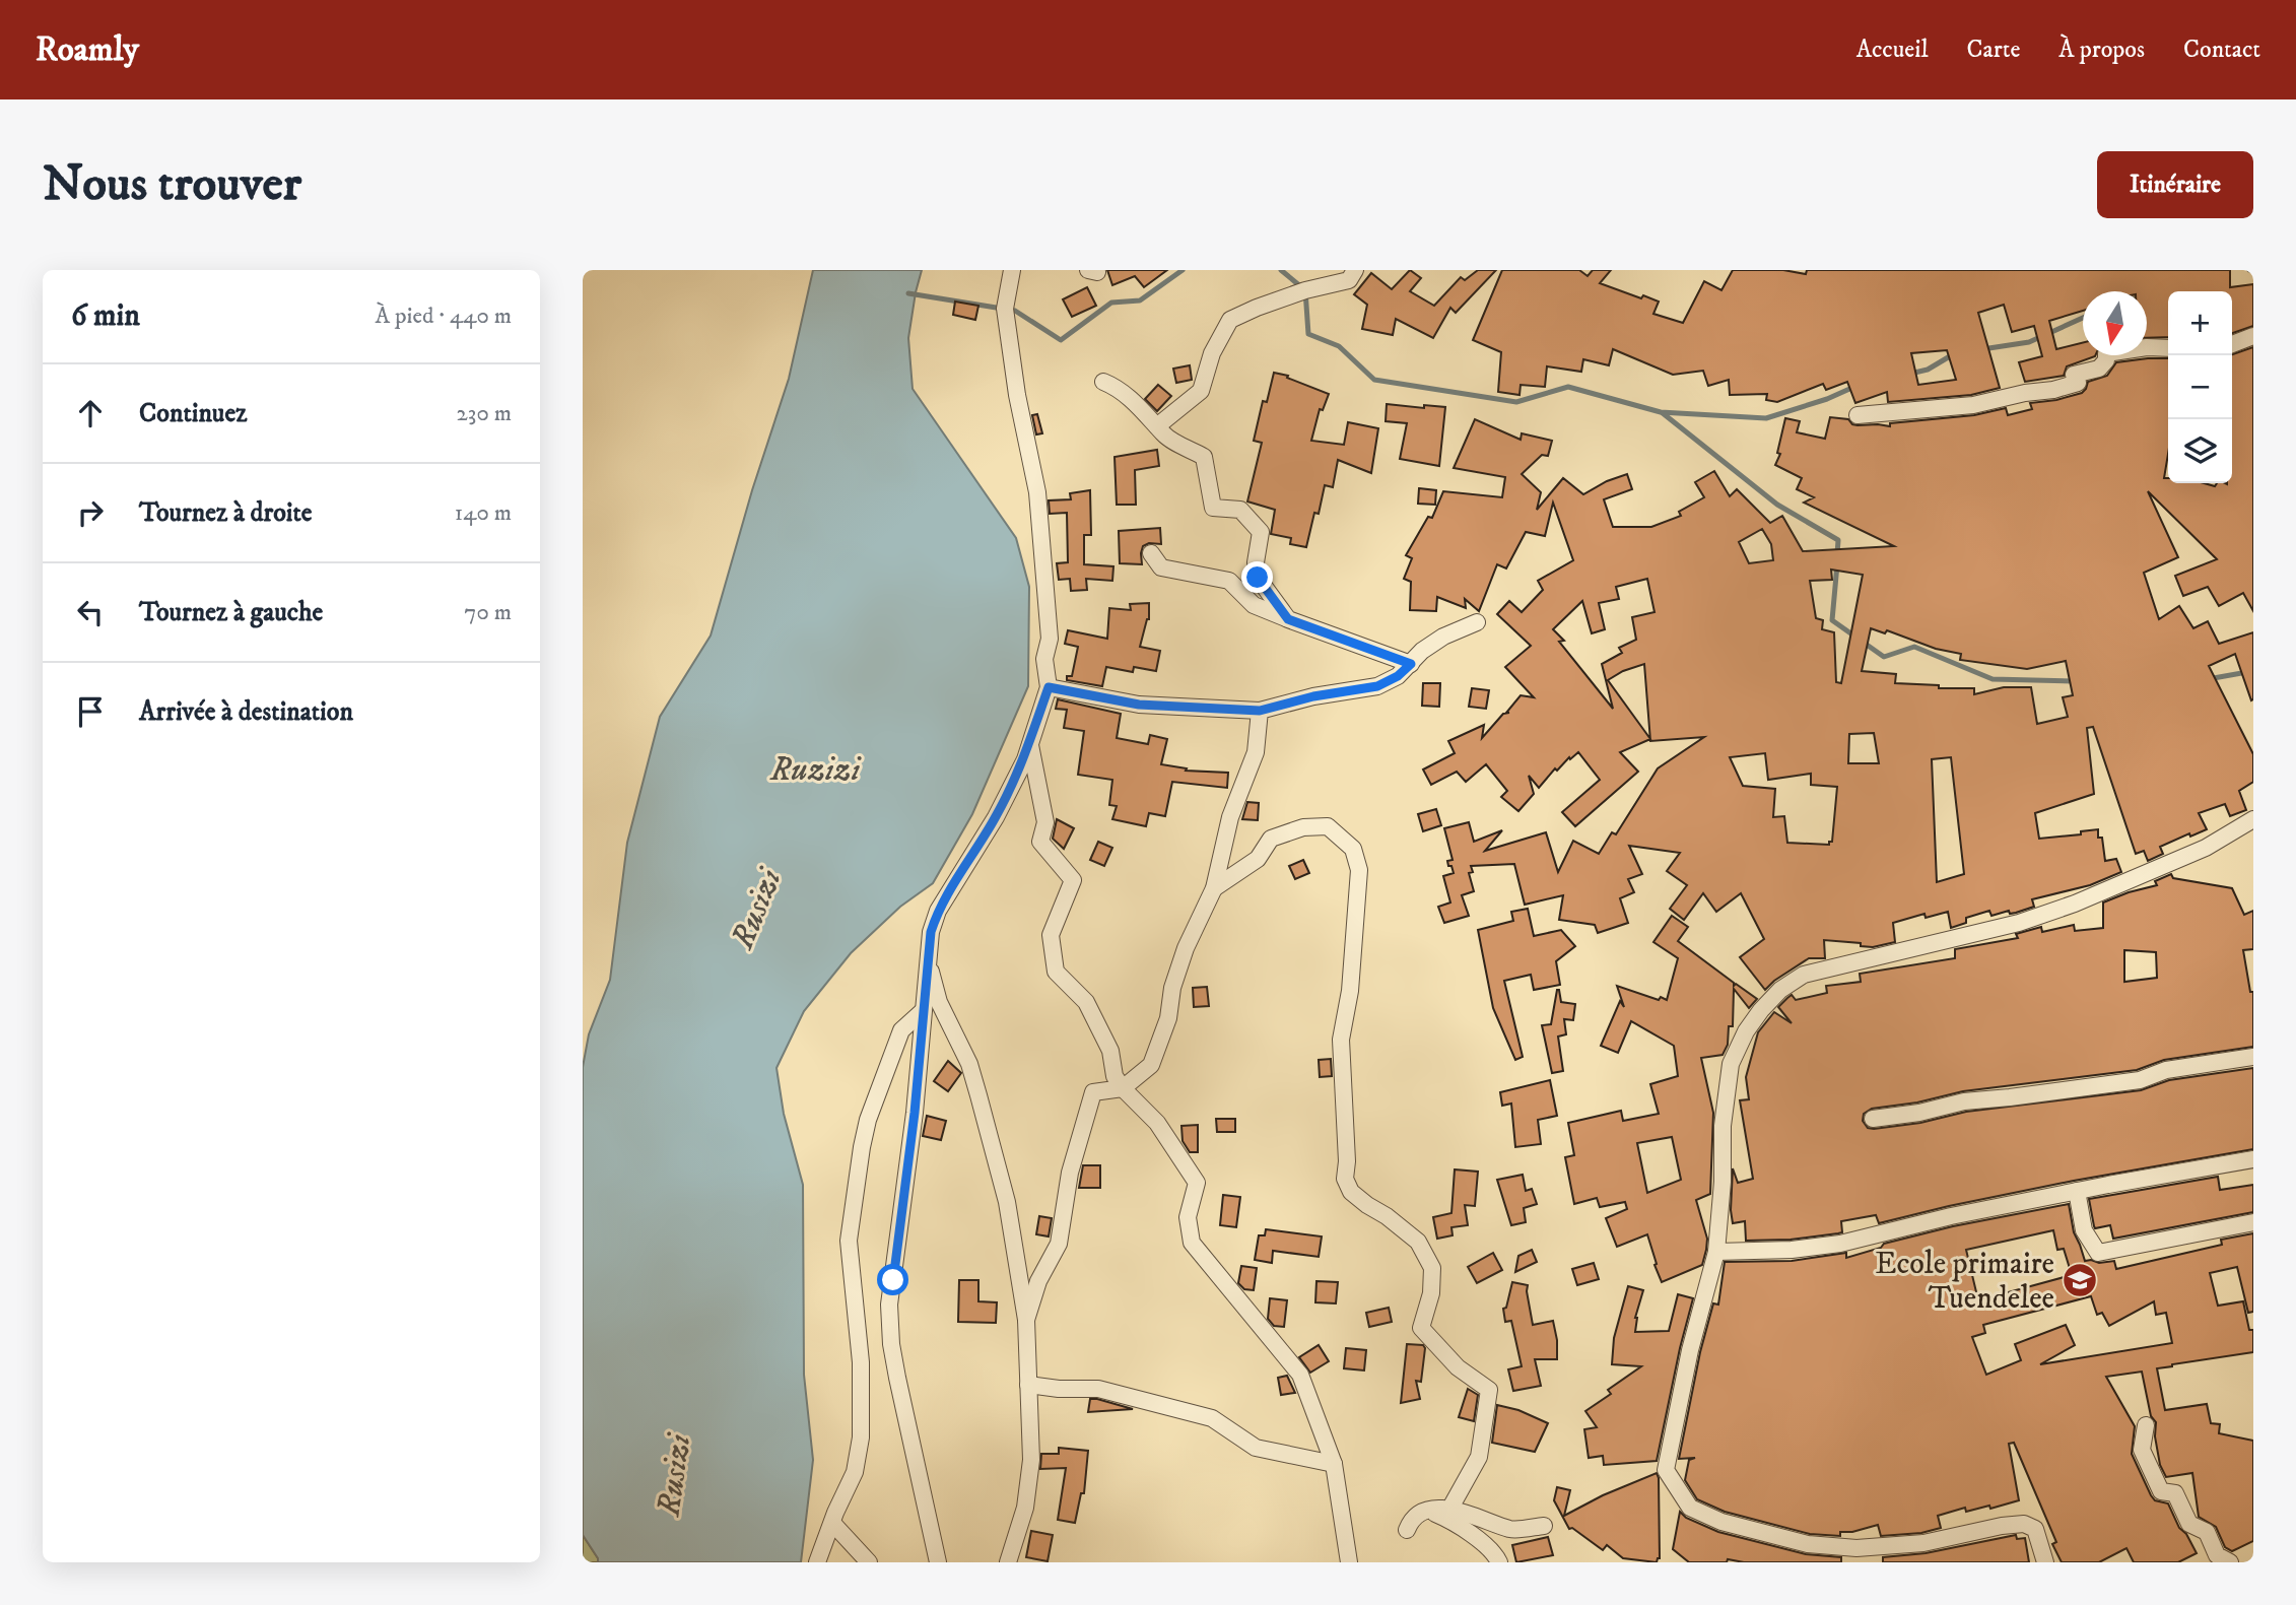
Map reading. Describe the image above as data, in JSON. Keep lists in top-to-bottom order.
{
  "water": ["Ruzizi", "Rusizi"],
  "places": {
    "school or university": ["Ecole primaire Tuendelee"]
  },
  "north": "bottom",
  "page": {
    "header": "Roamly",
    "nav": [
      "Accueil",
      "Carte",
      "À propos",
      "Contact"
    ],
    "buttons": "Itinéraire",
    "title": "Nous trouver",
    "heading": ["6 min", "À pied · 440 m"],
    "map_buttons": ["+", "−"],
    "list": [
      ["Continuez", "230 m"],
      ["Tournez à droite", "140 m"],
      ["Tournez à gauche", "70 m"],
      "Arrivée à destination"
    ]
  }
}
